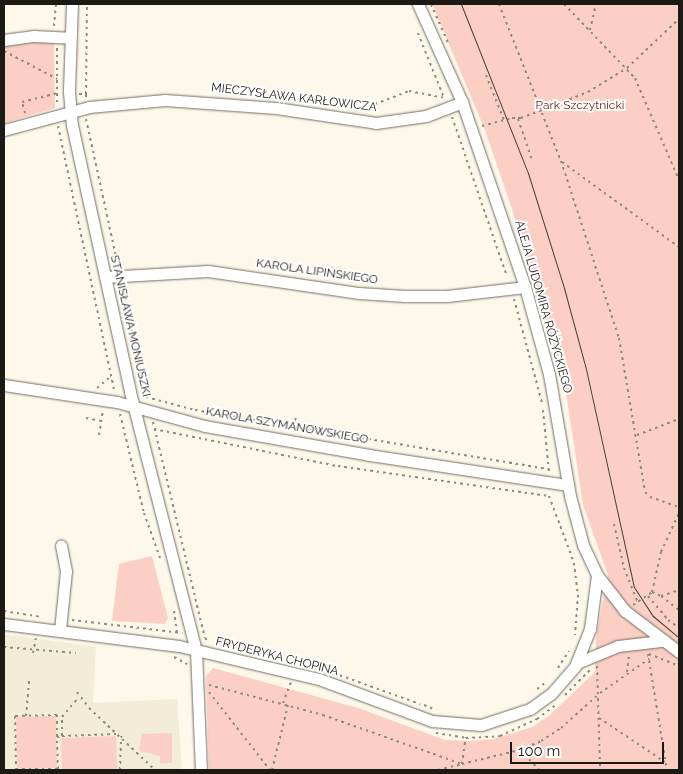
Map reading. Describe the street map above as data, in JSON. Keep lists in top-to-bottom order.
{
  "streets": {
    "street": [
      "MIECZYSŁAWA KARŁOWICZA",
      "KAROLA LIPIŃSKIEGO",
      "ALEJA LUDOMIRA RÓŻYCKIEGO",
      "STANISŁAWA MONIUSZKI",
      "KAROLA SZYMANOWSKIEGO",
      "FRYDERYKA CHOPINA"
    ]
  },
  "crossings": [
    ["MIECZYSŁAWA KARŁOWICZA", "ALEJA LUDOMIRA RÓŻYCKIEGO"],
    ["MIECZYSŁAWA KARŁOWICZA", "STANISŁAWA MONIUSZKI"],
    ["KAROLA LIPIŃSKIEGO", "ALEJA LUDOMIRA RÓŻYCKIEGO"],
    ["KAROLA LIPIŃSKIEGO", "STANISŁAWA MONIUSZKI"],
    ["ALEJA LUDOMIRA RÓŻYCKIEGO", "KAROLA SZYMANOWSKIEGO"],
    ["ALEJA LUDOMIRA RÓŻYCKIEGO", "FRYDERYKA CHOPINA"],
    ["STANISŁAWA MONIUSZKI", "KAROLA SZYMANOWSKIEGO"],
    ["STANISŁAWA MONIUSZKI", "FRYDERYKA CHOPINA"]
  ],
  "parks": ["Park Szczytnicki"],
  "scale_bar": "100 m"
}
